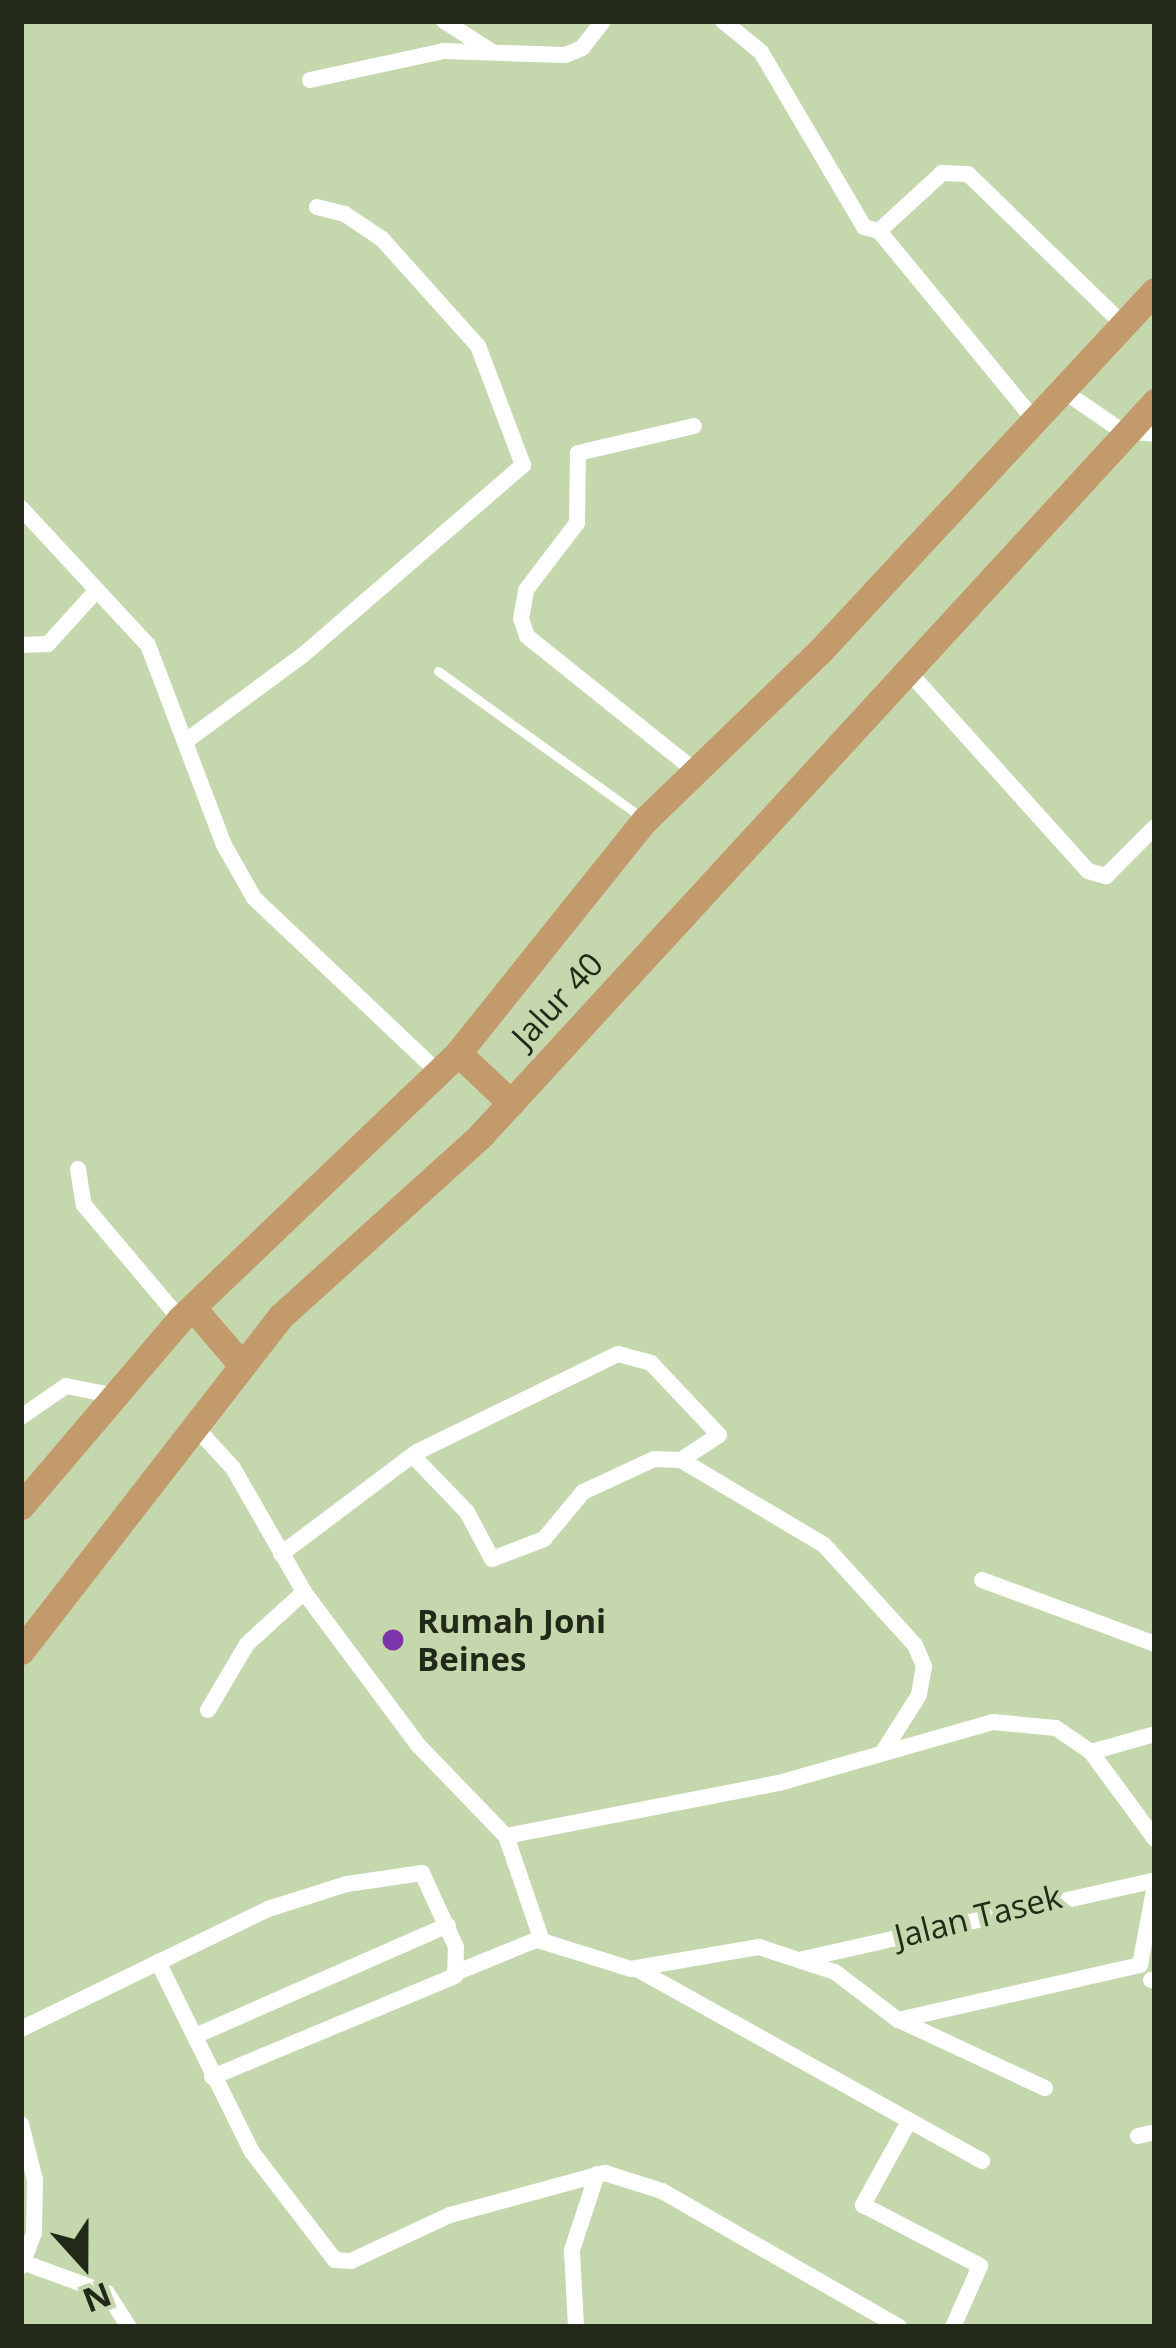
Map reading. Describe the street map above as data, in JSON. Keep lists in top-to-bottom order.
{
  "streets": {
    "highway": ["Jalur 40"],
    "street": ["Jalan Tasek"]
  },
  "places": ["Rumah Joni Beines"],
  "north": "bottom"
}
